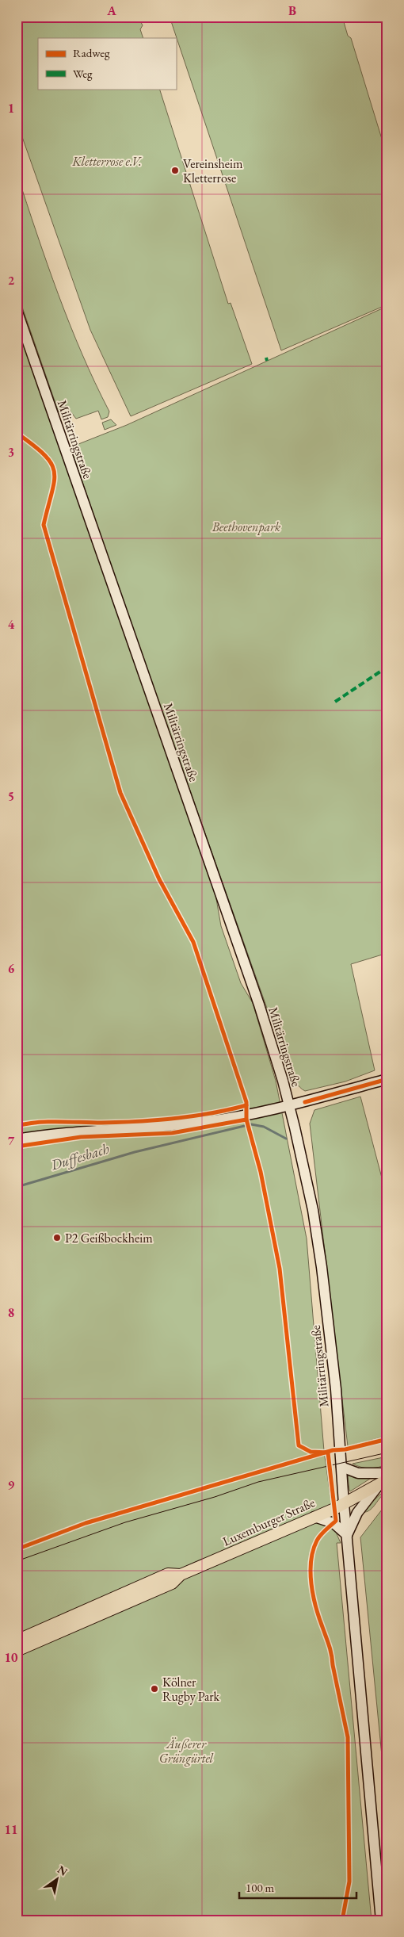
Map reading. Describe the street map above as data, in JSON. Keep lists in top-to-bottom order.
{
  "streets": {
    "main road": ["Militärringstraße", "Luxemburger Straße"]
  },
  "crossings": [
    ["Militärringstraße", "Luxemburger Straße"]
  ],
  "water": ["Duffesbach"],
  "parks": ["Kletterrose e.V.", "Beethovenpark", "Äußerer Grüngürtel"],
  "places": ["Vereinsheim Kletterrose", "P2 Geißbockheim", "Kölner Rugby Park"],
  "legend": ["Radweg", "Weg"],
  "scale_bar": "100 m",
  "north": "top right",
  "grid": {
    "columns": ["A", "B"],
    "rows": [
      "1",
      "2",
      "3",
      "4",
      "5",
      "6",
      "7",
      "8",
      "9",
      "10",
      "11"
    ]
  }
}
